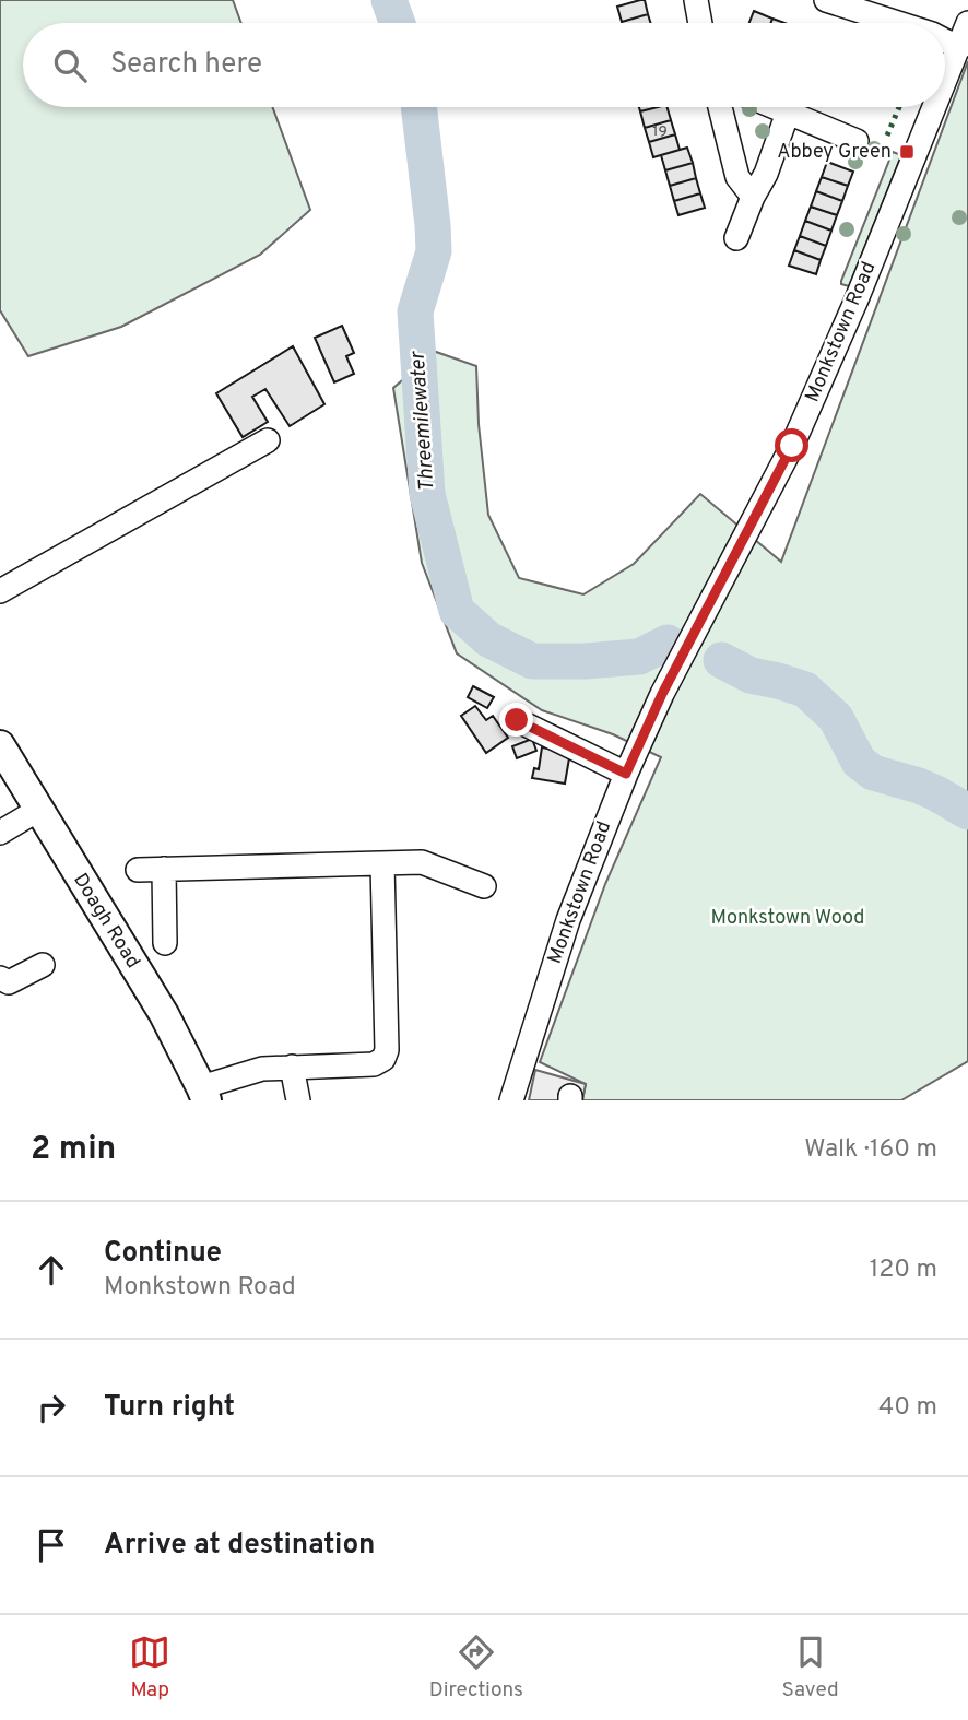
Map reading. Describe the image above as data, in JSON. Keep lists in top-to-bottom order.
{
  "streets": {
    "main road": ["Doagh Road"],
    "street": ["Monkstown Road"]
  },
  "water": ["Threemilewater"],
  "parks": ["Monkstown Wood"],
  "places": {
    "transit": ["Abbey Green"]
  },
  "house_numbers": ["19"],
  "page": {
    "search": "Search here",
    "heading": ["2 min", "Walk · 160 m"],
    "list": [
      ["Continue", "Monkstown Road", "120 m"],
      ["Turn right", "40 m"],
      "Arrive at destination"
    ],
    "nav": ["Map", "Directions", "Saved"]
  }
}
